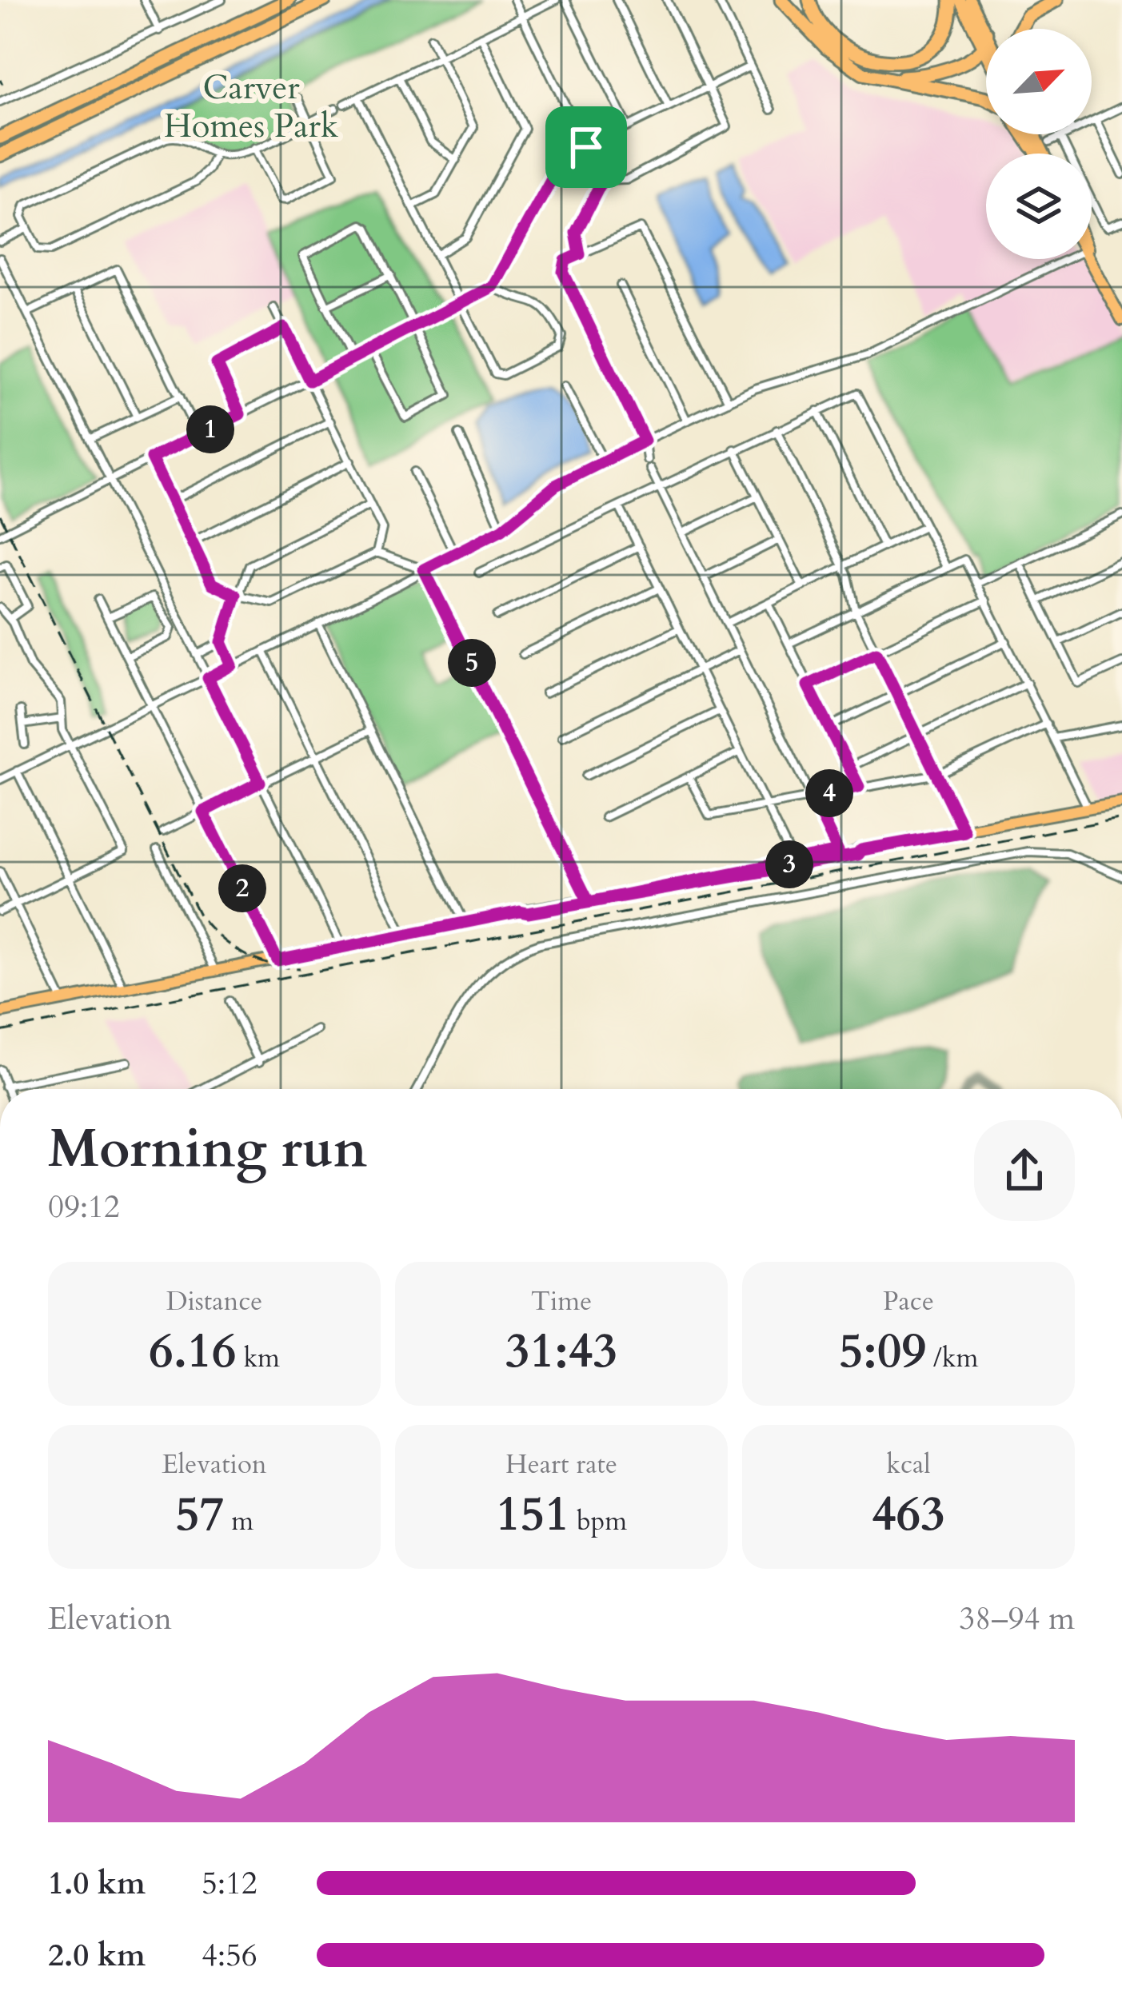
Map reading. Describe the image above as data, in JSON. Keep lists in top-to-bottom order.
{
  "parks": ["Carver Homes Park"],
  "north": "top right",
  "page": {
    "pins": [
      "1",
      "5",
      "4",
      "3",
      "2"
    ],
    "heading": ["Morning run", "09:12"],
    "stats": [
      ["Distance", "6.16 km"],
      ["Time", "31:43"],
      ["Pace", "5:09 /km"],
      ["Elevation", "57 m"],
      ["Heart rate", "151 bpm"],
      ["kcal", "463"]
    ],
    "chart": ["Elevation", "38–94 m"],
    "list": [
      {
        "name": "1.0 km",
        "note": "5:12"
      },
      {
        "name": "2.0 km",
        "note": "4:56"
      }
    ]
  }
}
